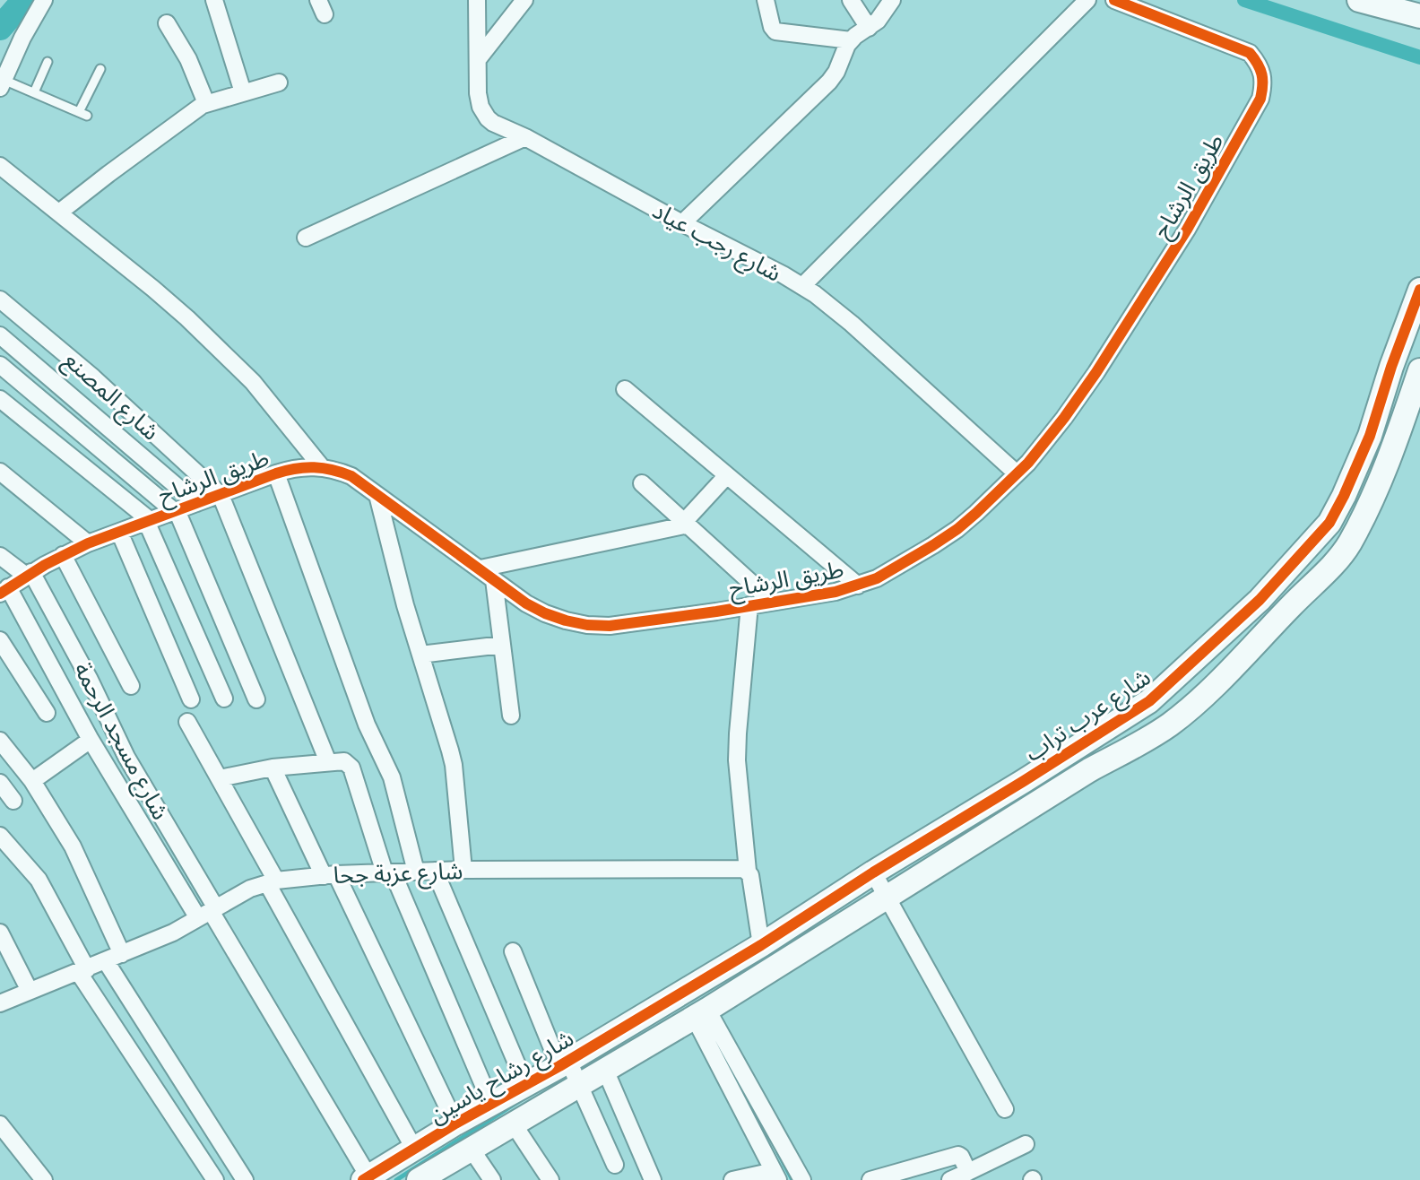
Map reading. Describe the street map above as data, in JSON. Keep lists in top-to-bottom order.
{
  "streets": {
    "street": [
      "طريق الرشاح",
      "شارع رجب عياد",
      "شارع المصنع",
      "شارع عرب تراب",
      "شارع مسجد الرحمة",
      "شارع عزبة جحا",
      "شارع رشاح ياسين"
    ]
  },
  "crossings": [
    ["طريق الرشاح", "شارع رجب عياد"],
    ["طريق الرشاح", "شارع المصنع"],
    ["طريق الرشاح", "شارع مسجد الرحمة"],
    ["شارع عرب تراب", "شارع رشاح ياسين"],
    ["شارع مسجد الرحمة", "شارع عزبة جحا"]
  ]
}
